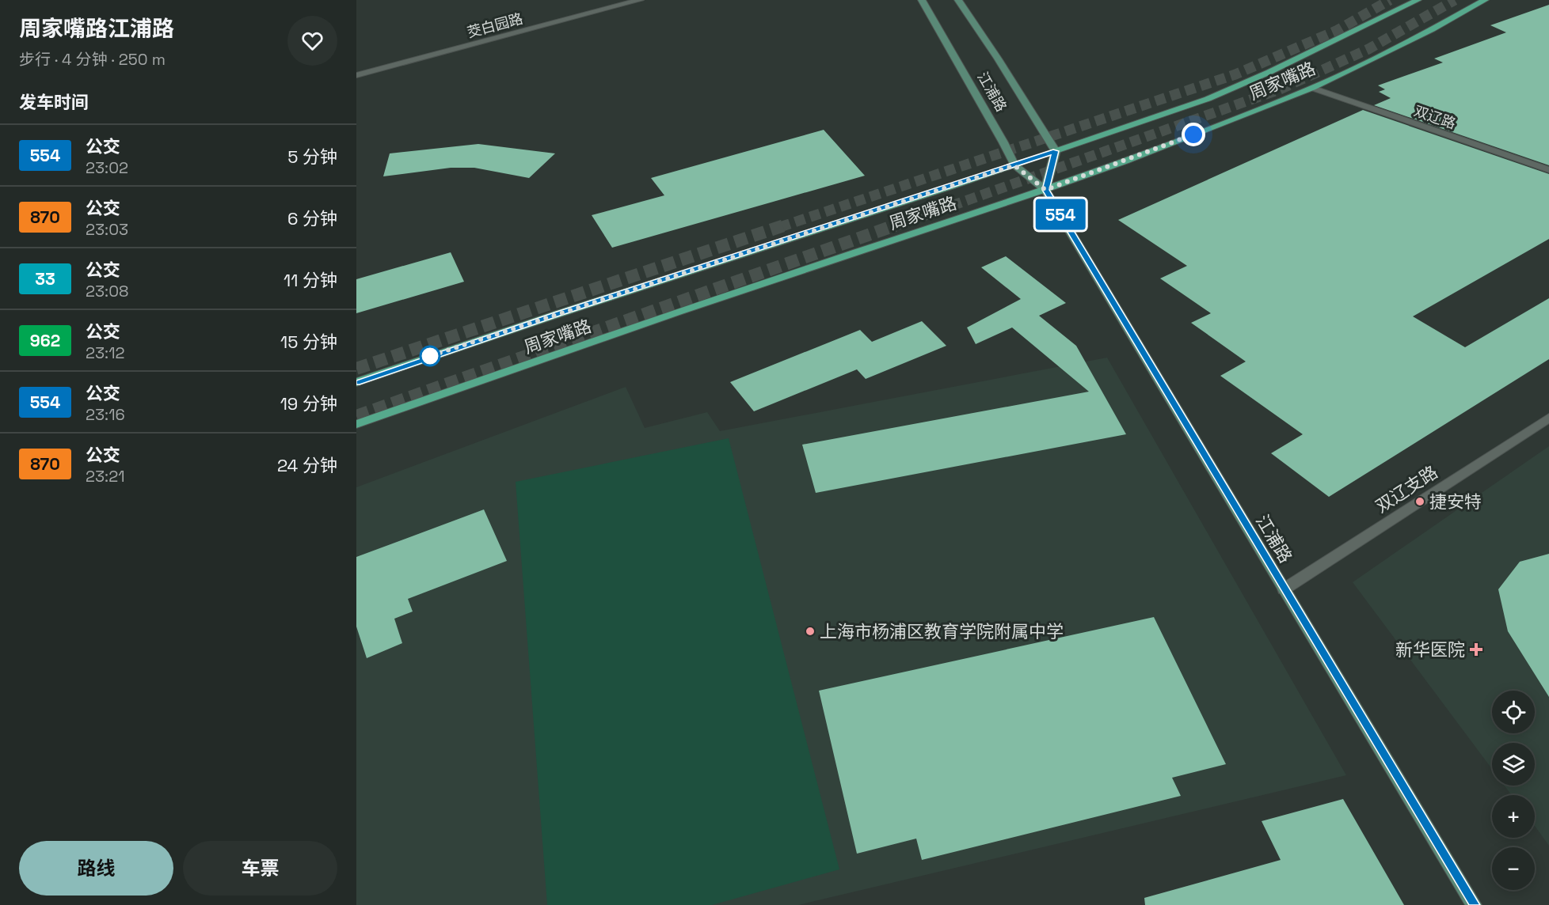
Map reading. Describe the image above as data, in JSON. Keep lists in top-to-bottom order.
{
  "streets": {
    "main road": ["周家嘴路", "江浦路"],
    "street": ["茭白园路", "双辽路", "双辽支路"]
  },
  "crossings": [
    ["周家嘴路", "江浦路"],
    ["周家嘴路", "双辽路"],
    ["江浦路", "双辽支路"]
  ],
  "places": {
    "other": ["捷安特", "上海市杨浦区教育学院附属中学"],
    "health": ["新华医院"]
  },
  "lines": ["bus line 554"],
  "page": {
    "heading": [
      ["周家嘴路江浦路", "步行 · 4 分钟 · 250 m"],
      "发车时间"
    ],
    "on_map": "554",
    "list": [
      {
        "mark": "554",
        "name": "公交",
        "note": "23:02",
        "value": "5 分钟"
      },
      {
        "mark": "870",
        "name": "公交",
        "note": "23:03",
        "value": "6 分钟"
      },
      {
        "mark": "33",
        "name": "公交",
        "note": "23:08",
        "value": "11 分钟"
      },
      {
        "mark": "962",
        "name": "公交",
        "note": "23:12",
        "value": "15 分钟"
      },
      {
        "mark": "554",
        "name": "公交",
        "note": "23:16",
        "value": "19 分钟"
      },
      {
        "mark": "870",
        "name": "公交",
        "note": "23:21",
        "value": "24 分钟"
      }
    ],
    "map_buttons": ["+", "−"],
    "buttons": ["路线", "车票"]
  }
}
